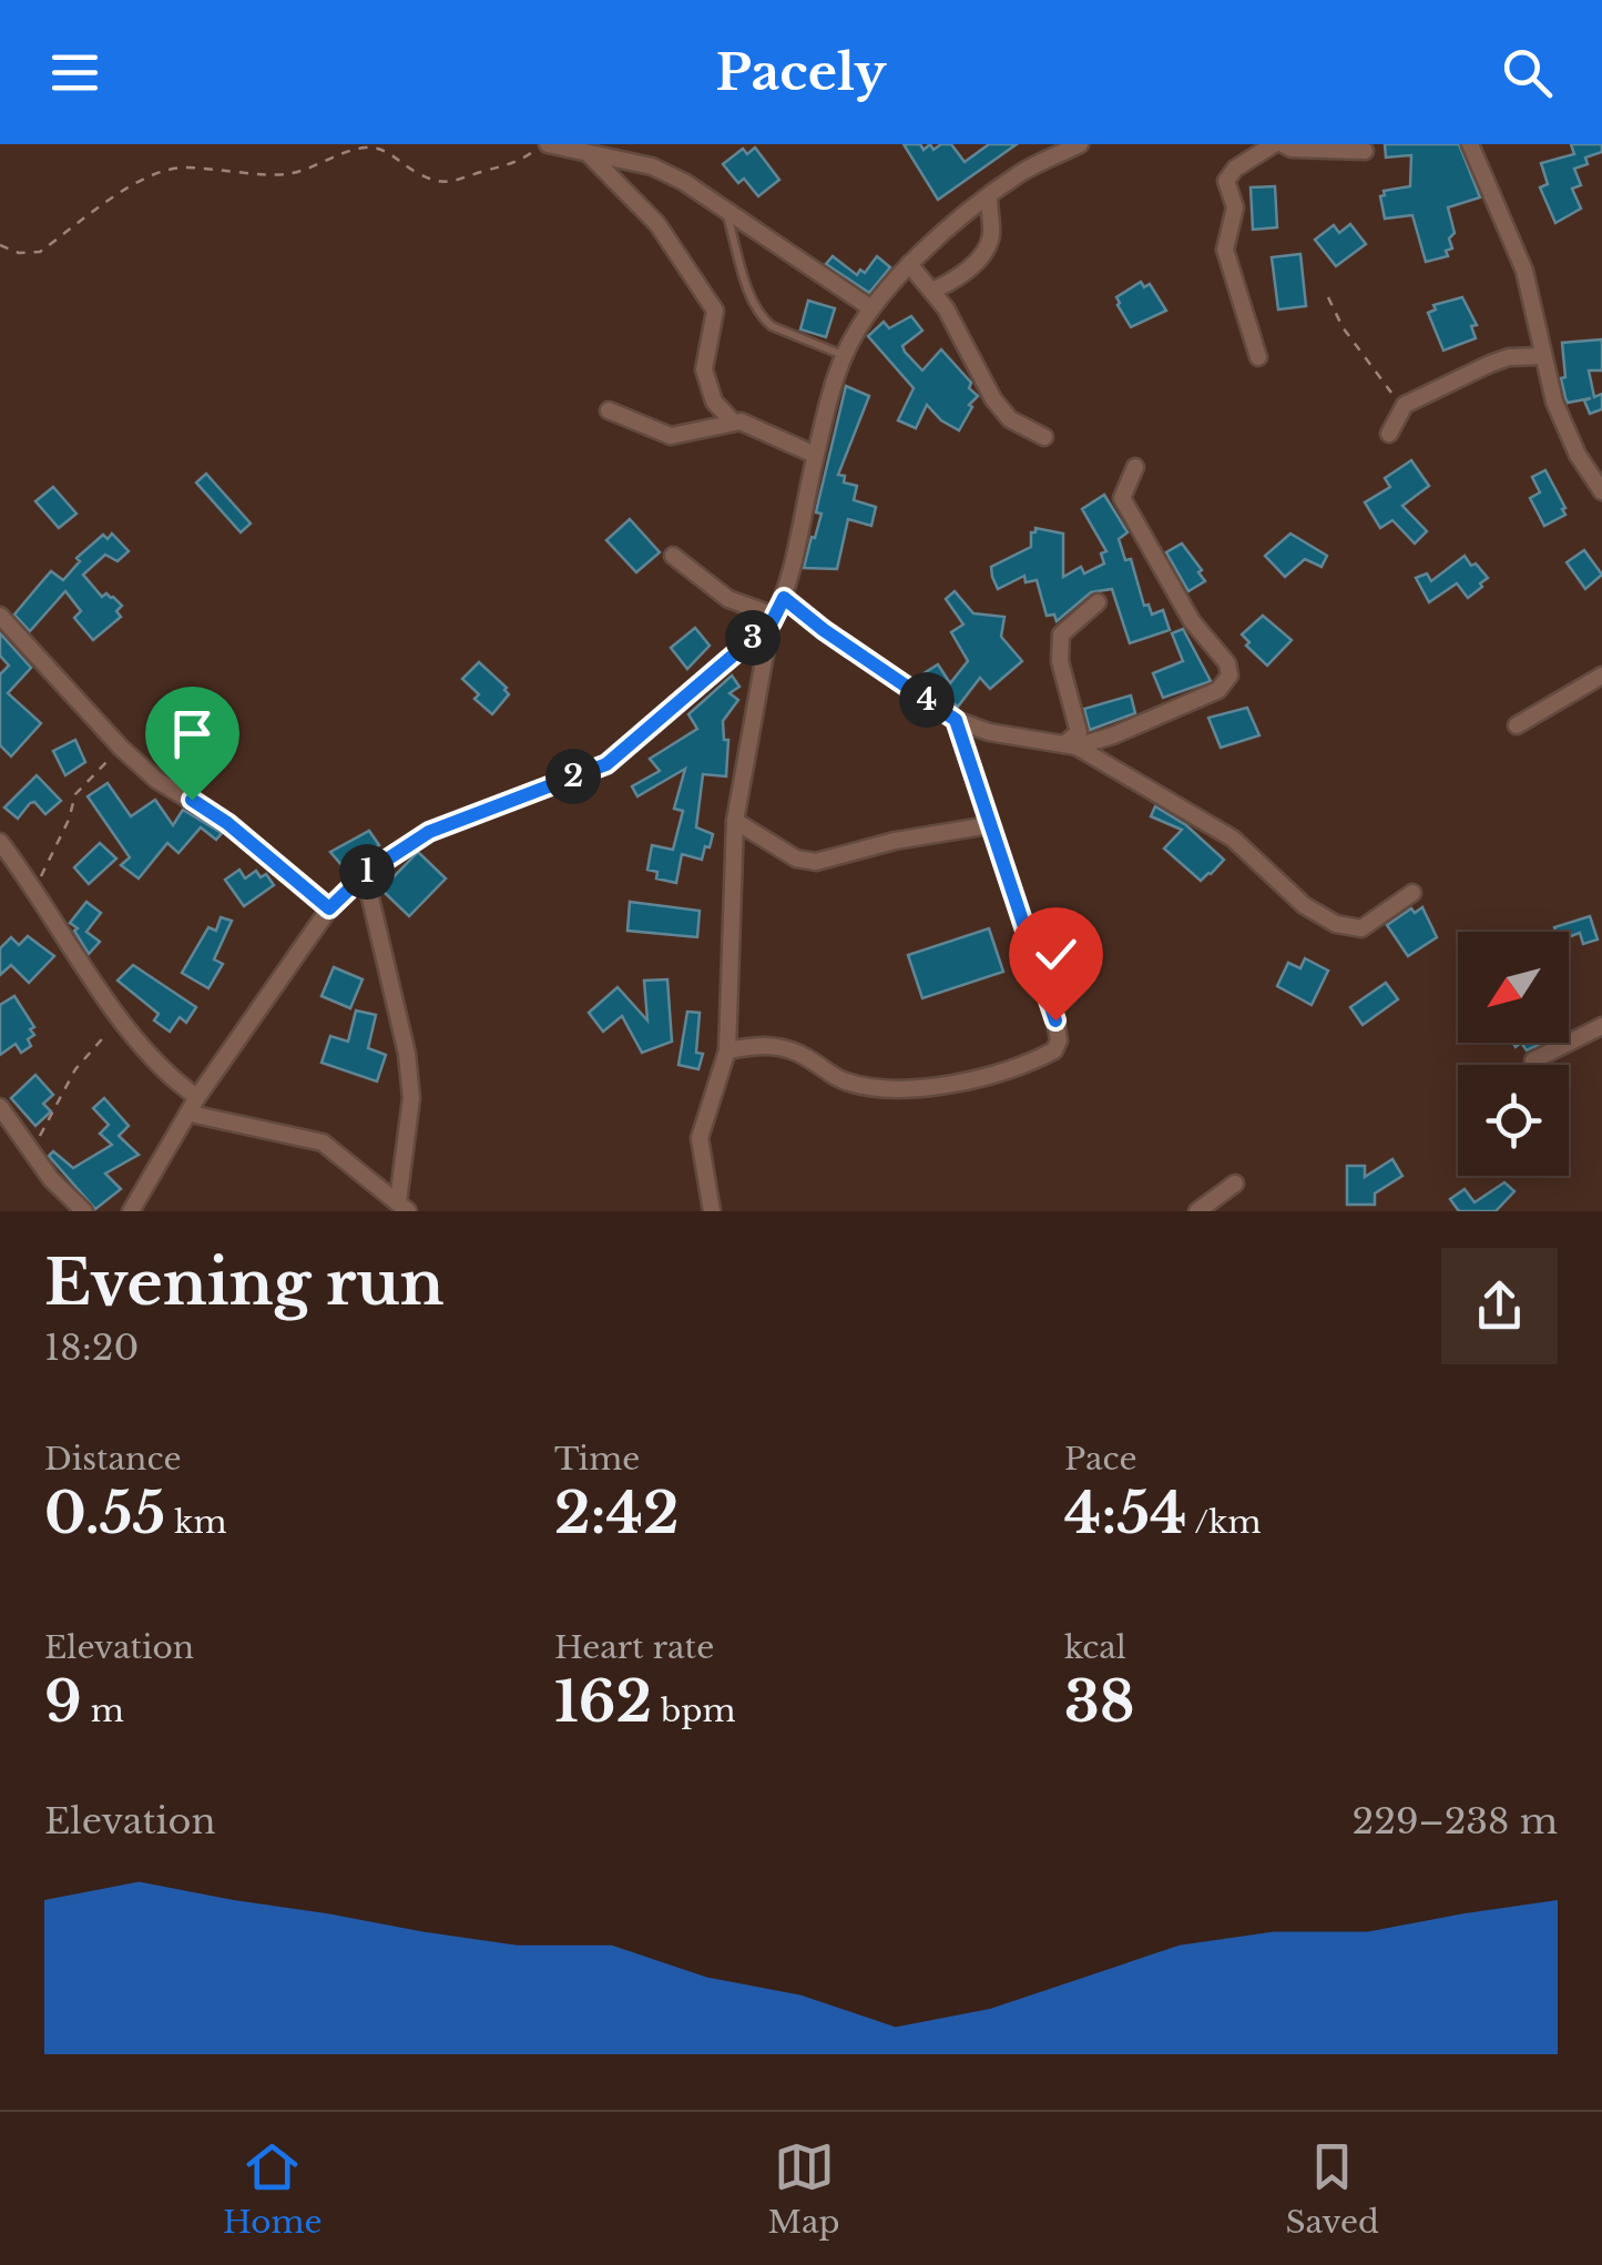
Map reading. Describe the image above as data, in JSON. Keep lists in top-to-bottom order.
{
  "north": "bottom left",
  "page": {
    "header": "Pacely",
    "pins": [
      "3",
      "4",
      "2",
      "1"
    ],
    "heading": ["Evening run", "18:20"],
    "stats": [
      ["Distance", "0.55 km"],
      ["Time", "2:42"],
      ["Pace", "4:54 /km"],
      ["Elevation", "9 m"],
      ["Heart rate", "162 bpm"],
      ["kcal", "38"]
    ],
    "chart": ["Elevation", "229–238 m"],
    "tabs": ["Home", "Map", "Saved"]
  }
}
